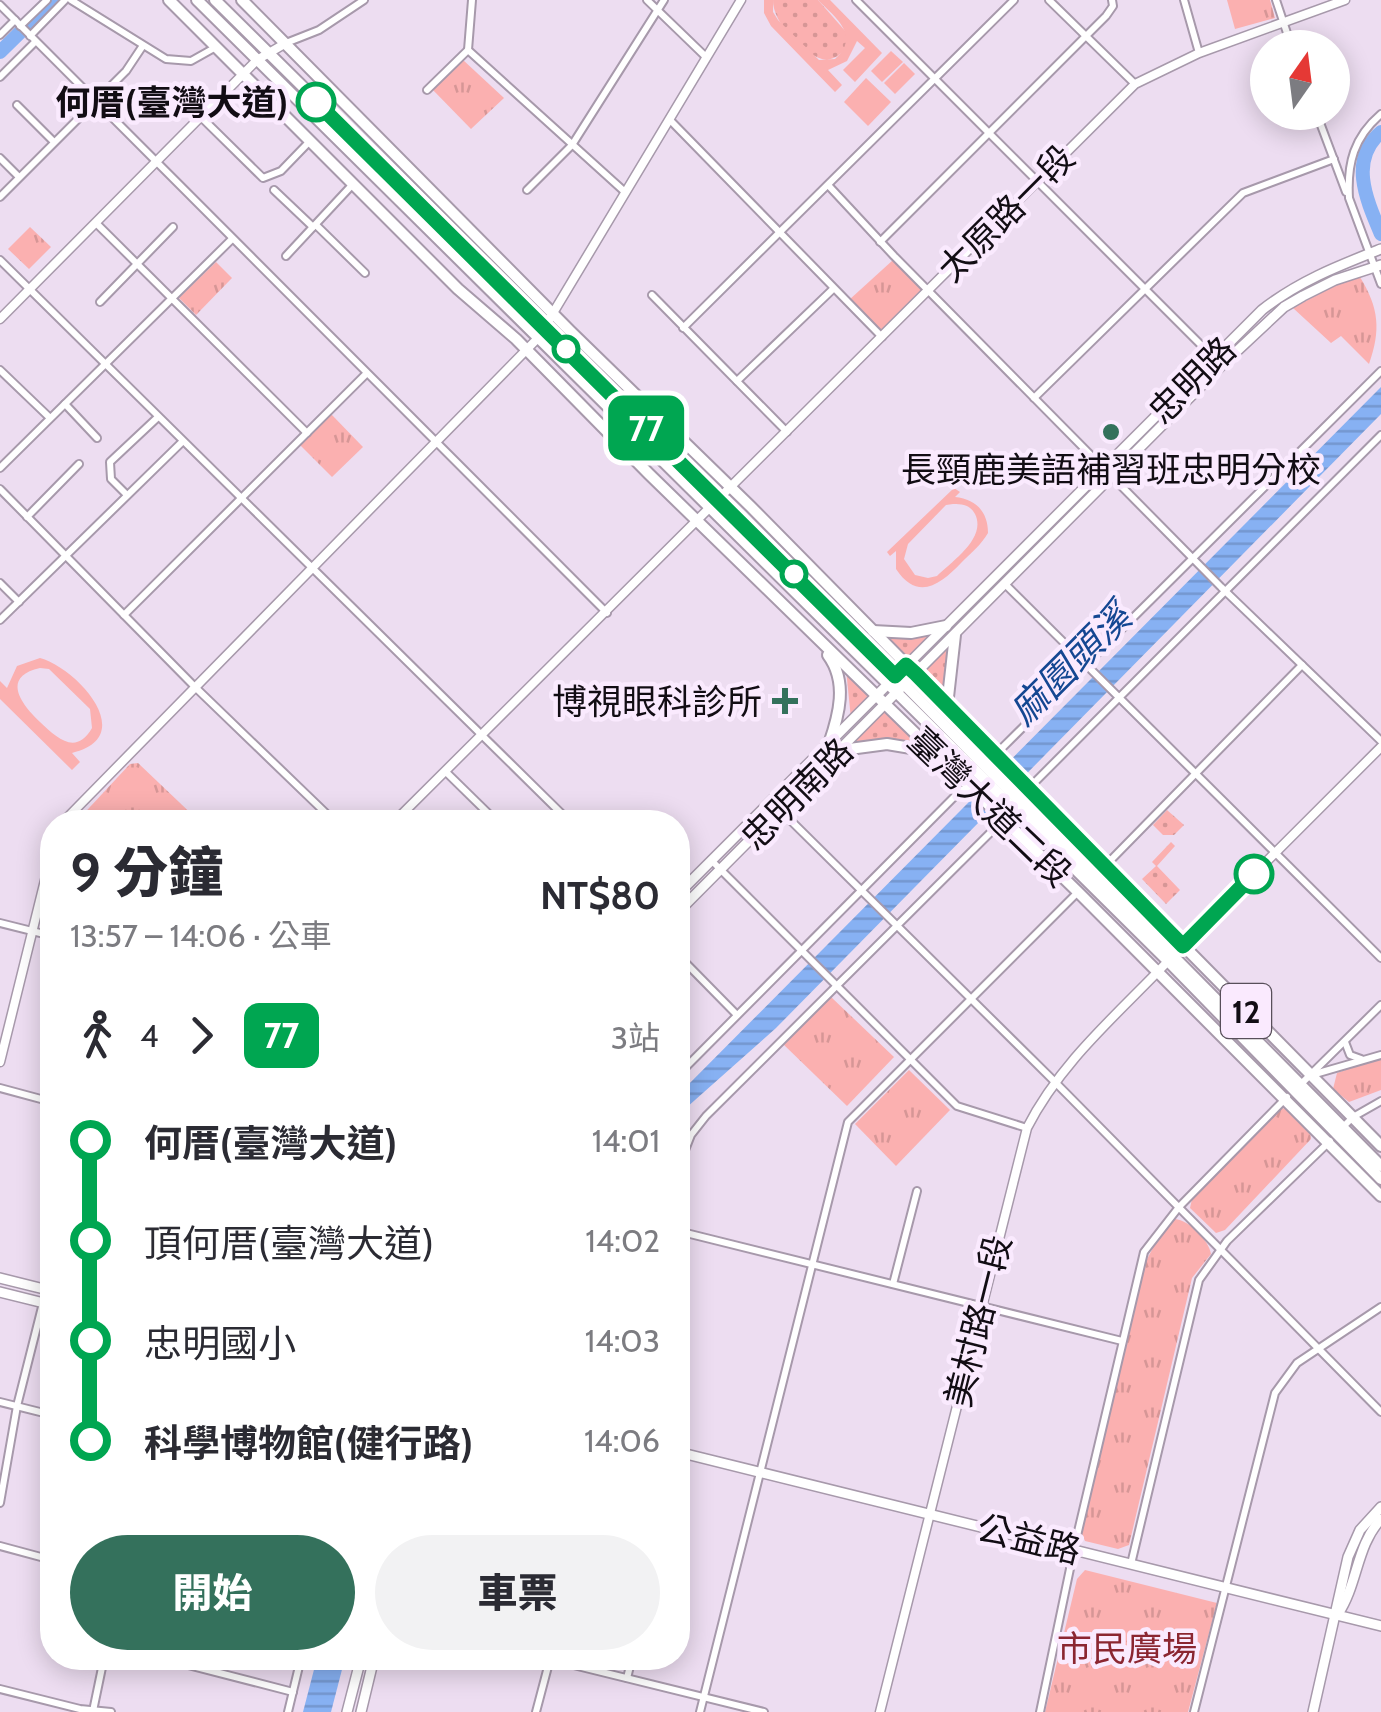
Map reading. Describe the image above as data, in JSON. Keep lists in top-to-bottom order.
{
  "streets": {
    "main road": [
      "忠明路",
      "忠明南路",
      "臺灣大道二段",
      "12",
      "公益路"
    ],
    "street": ["太原路一段", "美村路一段"]
  },
  "crossings": [
    ["太原路一段", "臺灣大道二段"],
    ["忠明路", "忠明南路"],
    ["忠明路", "臺灣大道二段"],
    ["忠明南路", "臺灣大道二段"],
    ["臺灣大道二段", "美村路一段"],
    ["美村路一段", "公益路"]
  ],
  "water": ["麻園頭溪"],
  "parks": ["市民廣場"],
  "places": {
    "other": ["何厝(臺灣大道)", "長頸鹿美語補習班忠明分校"],
    "health": ["博視眼科診所"]
  },
  "lines": ["bus line 77"],
  "north": "top",
  "page": {
    "on_map": "77",
    "heading": ["9 分鐘", "13:57 – 14:06 · 公車", "NT$80"],
    "legs": ["4", "77", "3站"],
    "list": [
      {
        "name": "何厝(臺灣大道)",
        "value": "14:01"
      },
      {
        "name": "頂何厝(臺灣大道)",
        "value": "14:02"
      },
      {
        "name": "忠明國小",
        "value": "14:03"
      },
      {
        "name": "科學博物館(健行路)",
        "value": "14:06"
      }
    ],
    "buttons": ["開始", "車票"]
  }
}
